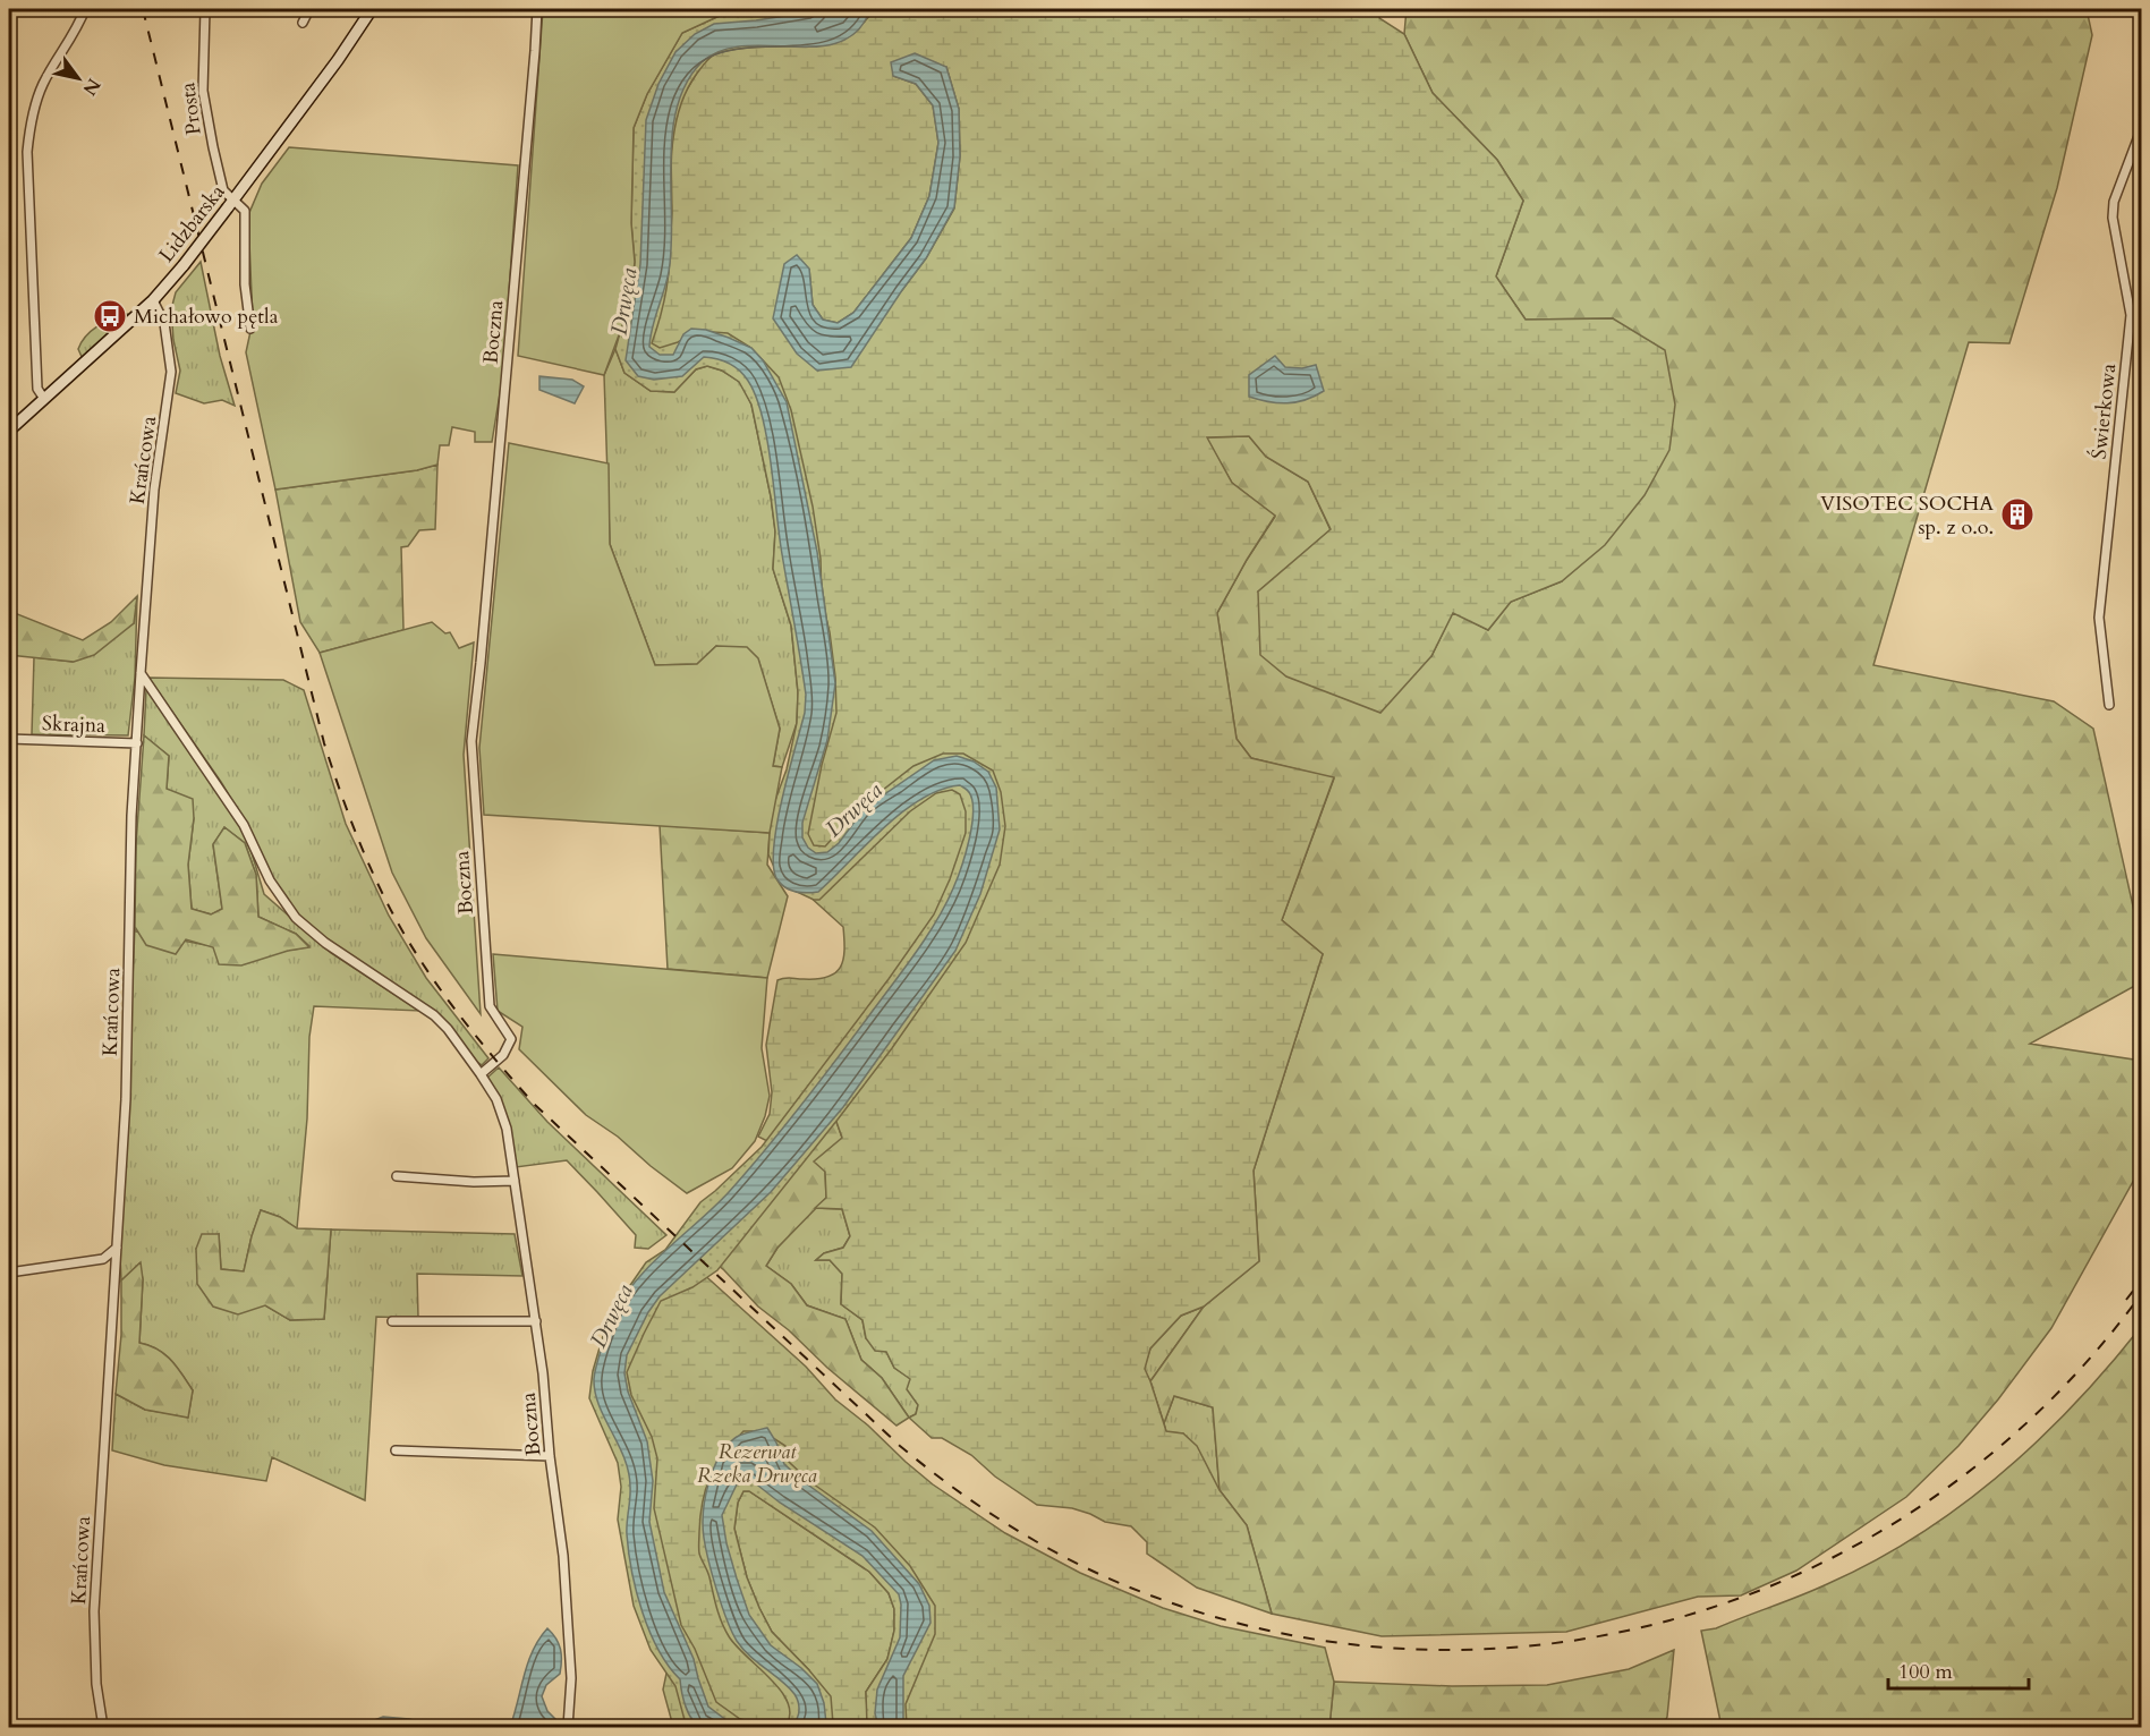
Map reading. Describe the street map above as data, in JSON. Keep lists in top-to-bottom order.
{
  "streets": {
    "main road": ["Lidzbarska"],
    "street": [
      "Prosta",
      "Boczna",
      "Świerkowa",
      "Krańcowa",
      "Skrajna"
    ]
  },
  "crossings": [
    ["Prosta", "Lidzbarska"],
    ["Lidzbarska", "Krańcowa"],
    ["Krańcowa", "Skrajna"]
  ],
  "water": ["Drwęca"],
  "parks": ["Rezerwat Rzeka Drwęca"],
  "places": {
    "bus stop": ["Michałowo pętla"],
    "building": ["VISOTEC SOCHA sp. z o.o."]
  },
  "scale_bar": "100 m",
  "north": "bottom right"
}
